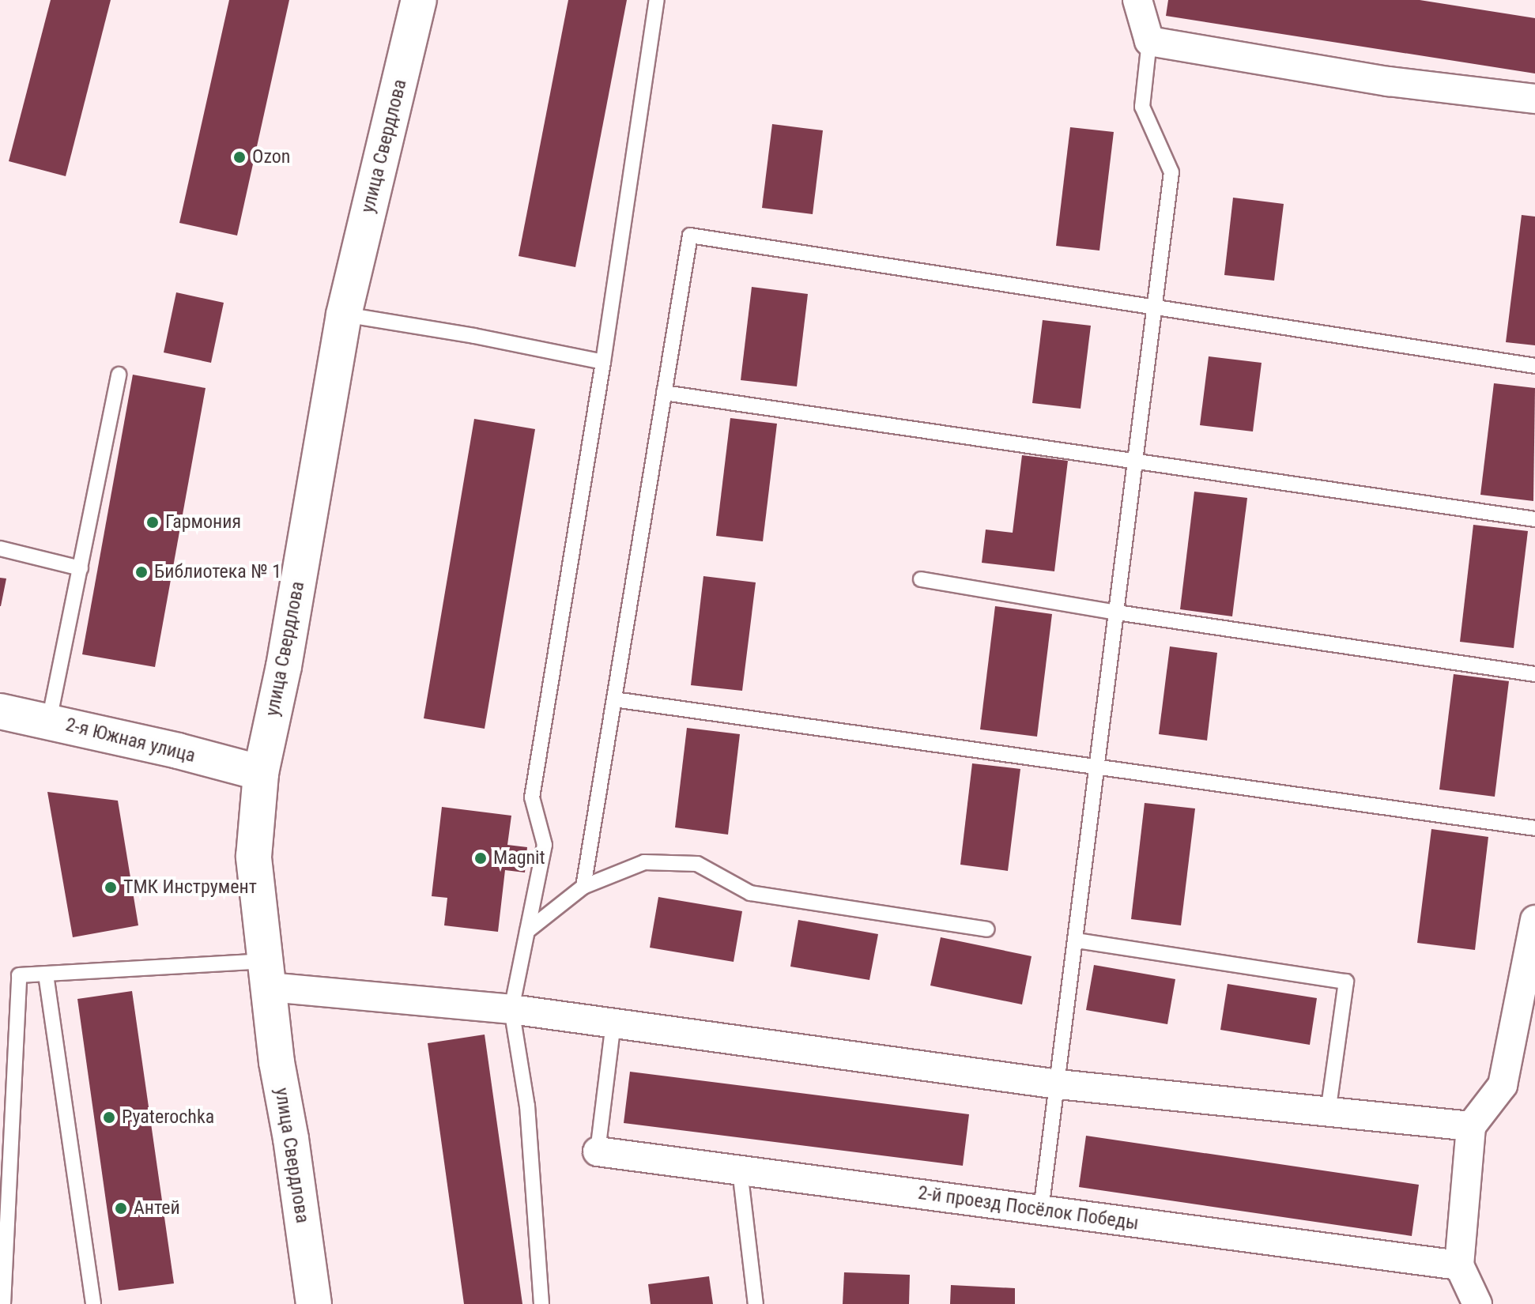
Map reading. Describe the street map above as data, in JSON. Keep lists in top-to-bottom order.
{
  "streets": {
    "main road": ["улица Свердлова", "2-я Южная улица"],
    "street": ["2-й проезд Посёлок Победы"]
  },
  "crossings": [
    ["улица Свердлова", "2-я Южная улица"]
  ],
  "places": [
    "Ozon",
    "Гармония",
    "Библиотека № 1",
    "Magnit",
    "ТМК Инструмент",
    "Pyaterochka",
    "Антей"
  ]
}
